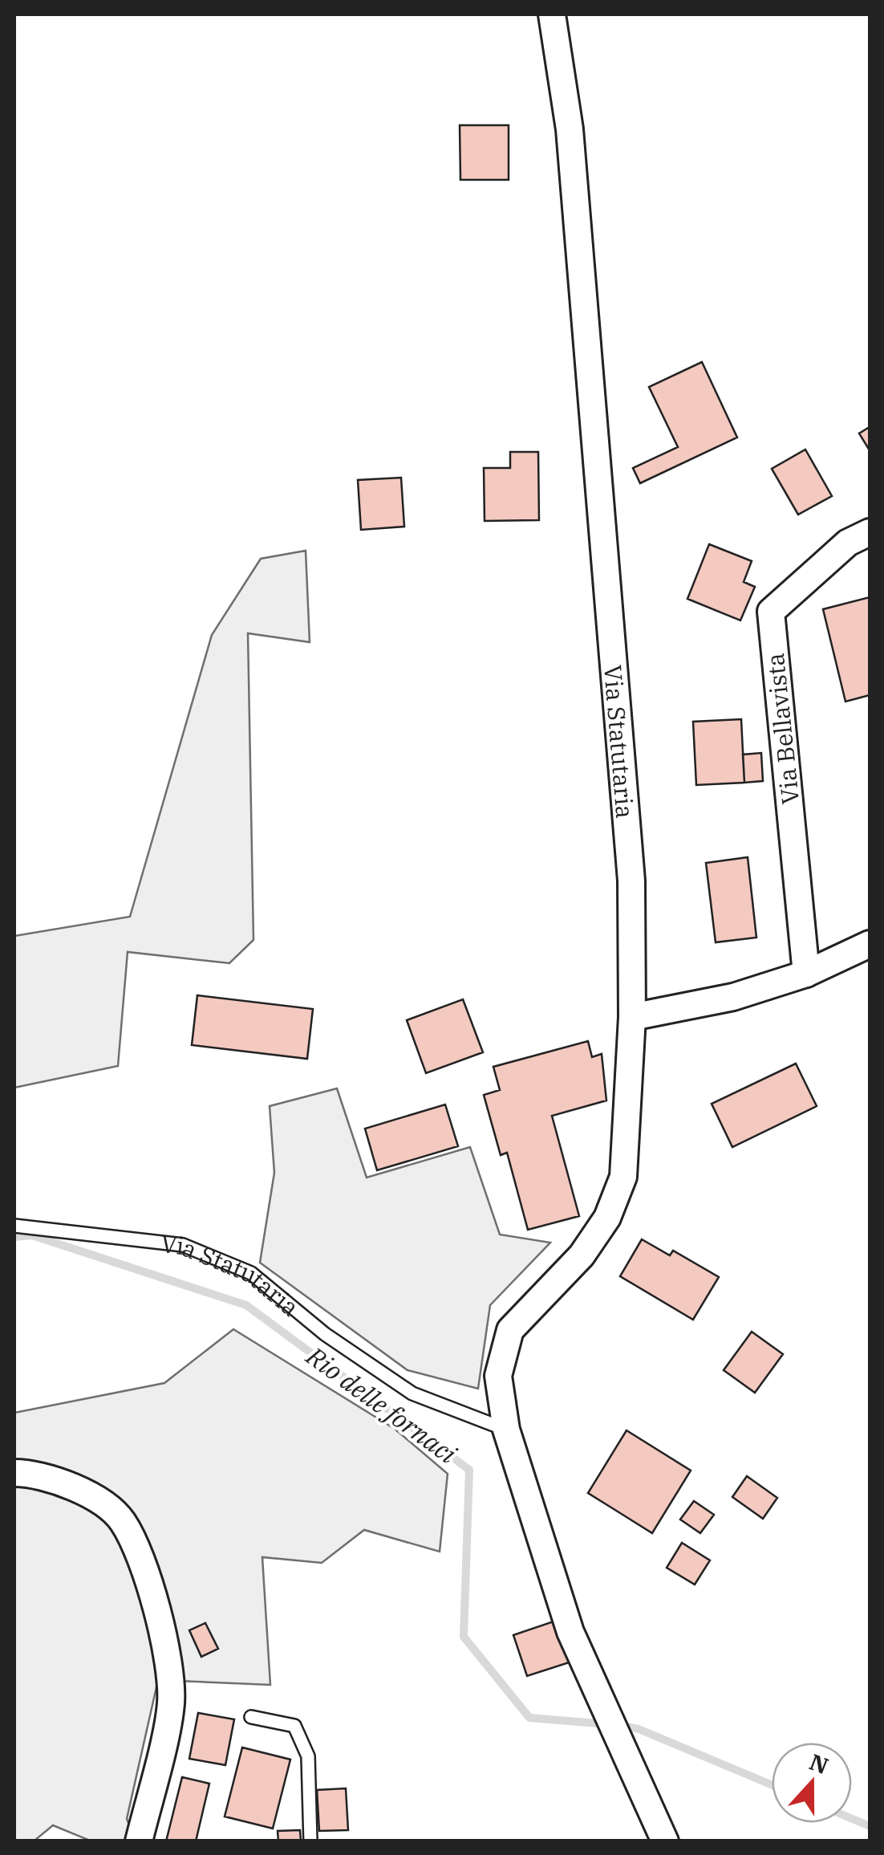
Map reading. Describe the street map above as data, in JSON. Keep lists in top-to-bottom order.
{
  "streets": {
    "street": ["Via Bellavista", "Via Statutaria"]
  },
  "water": ["Rio delle fornaci"],
  "north": "top"
}
